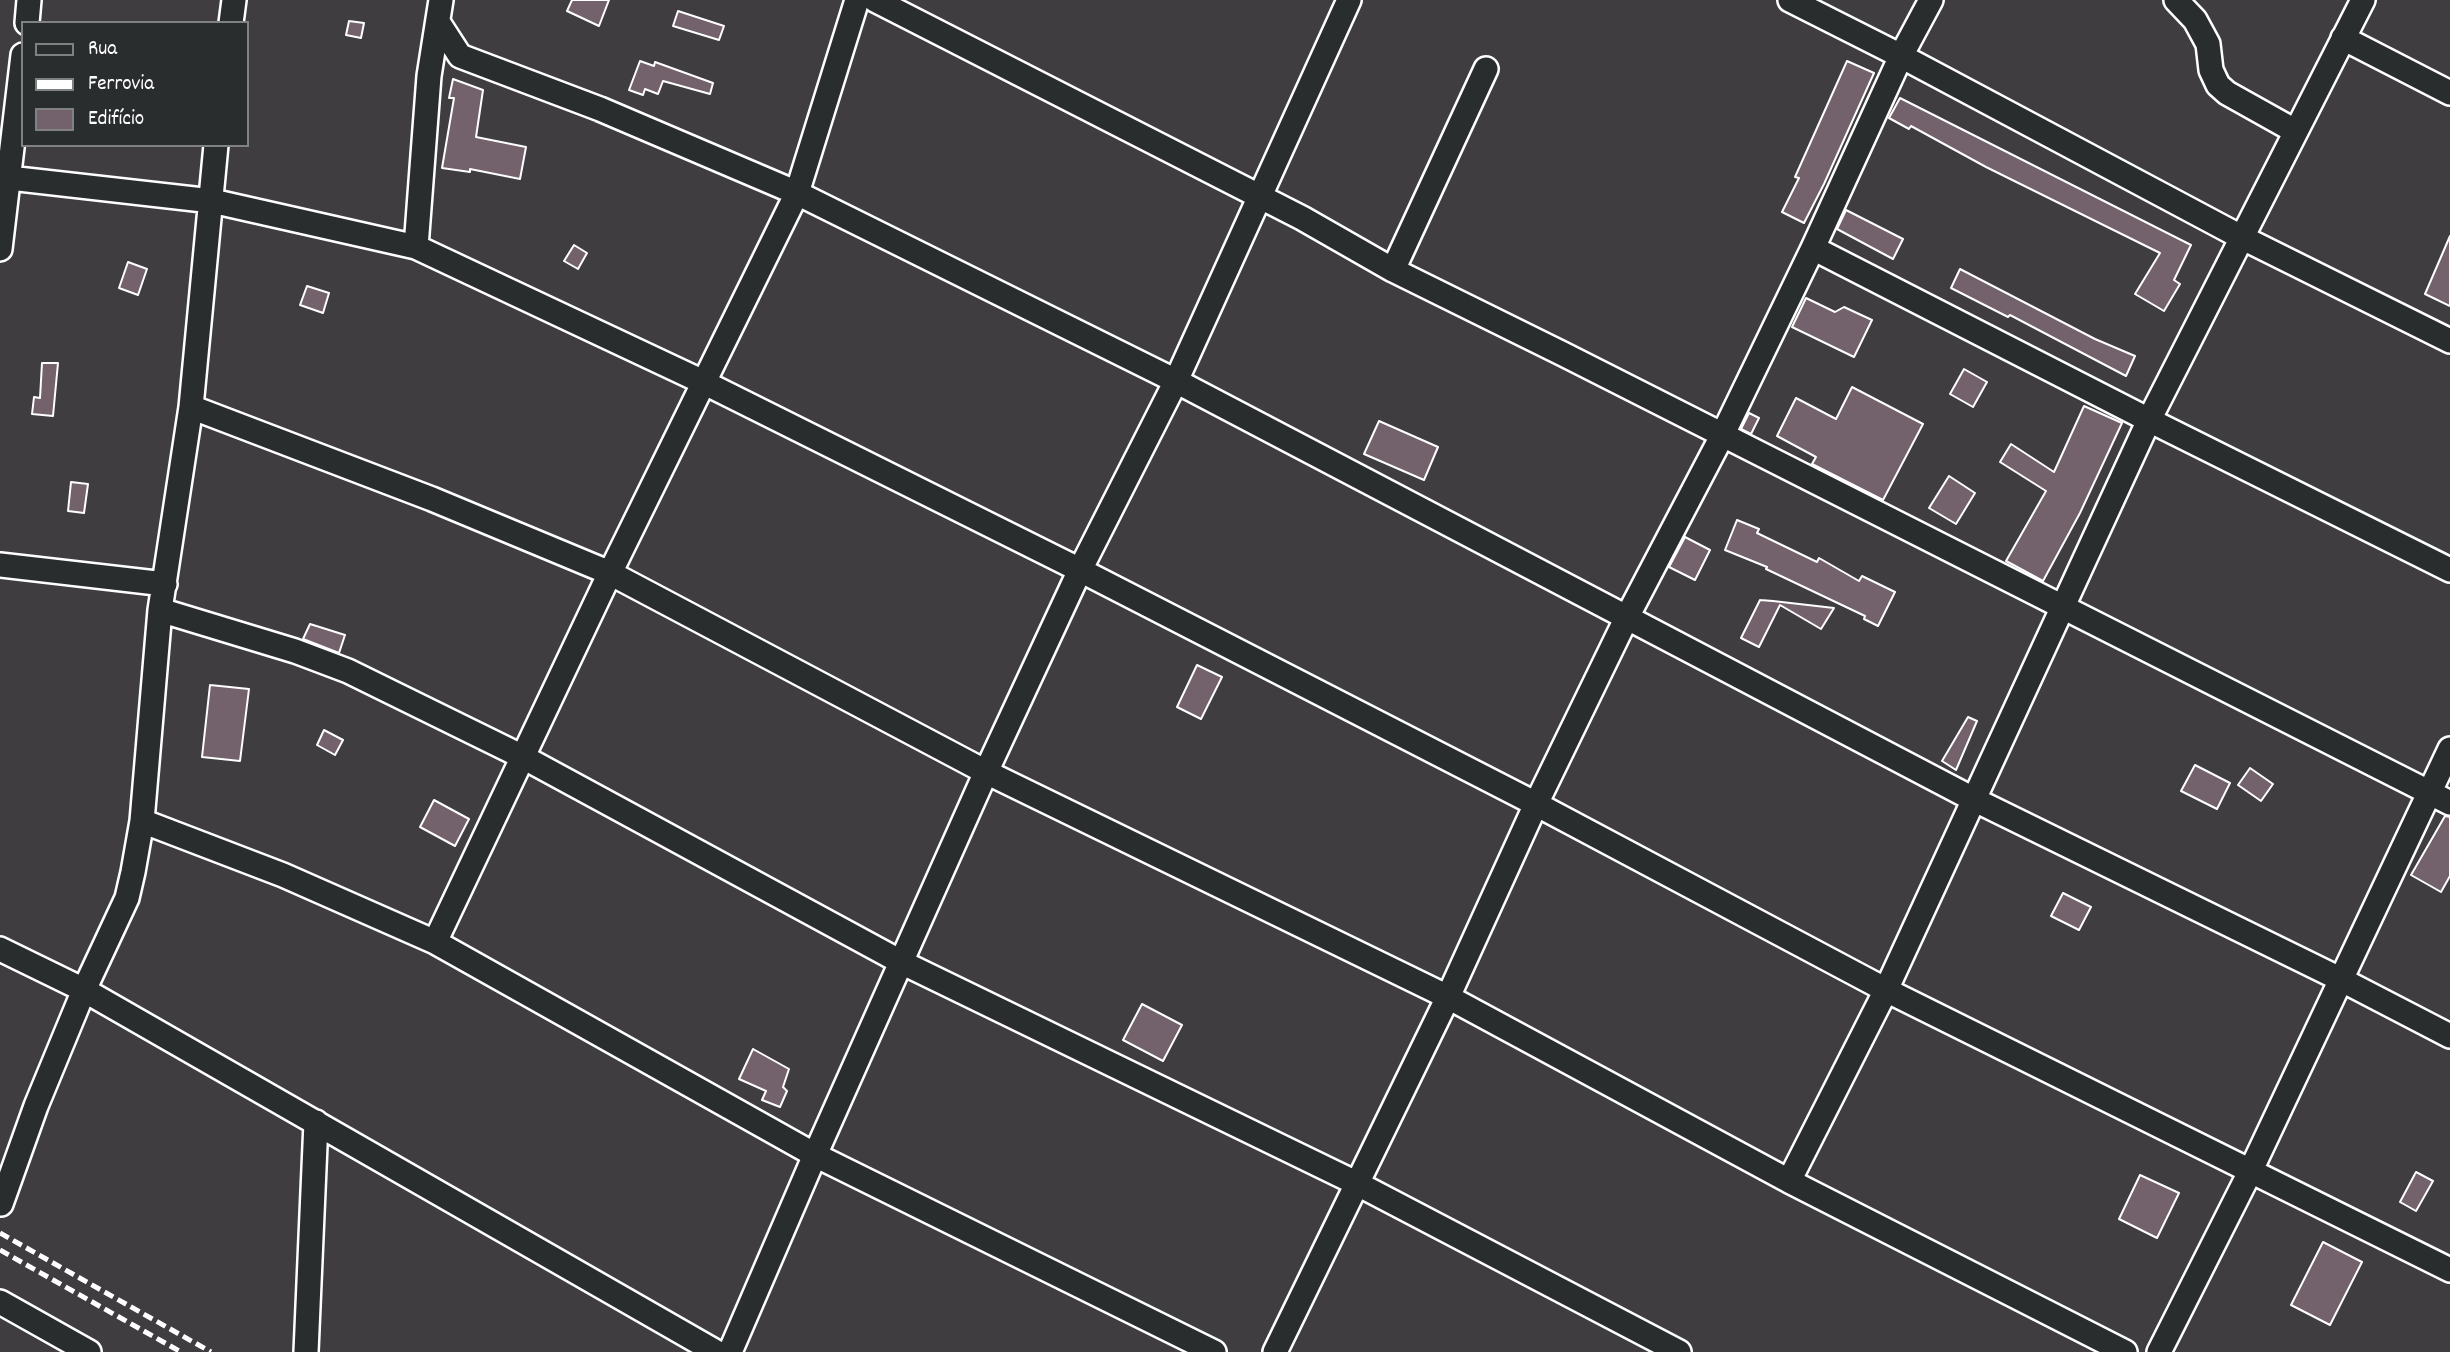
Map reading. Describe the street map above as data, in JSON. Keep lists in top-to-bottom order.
{
  "legend": ["Rua", "Ferrovia", "Edifício"]
}
